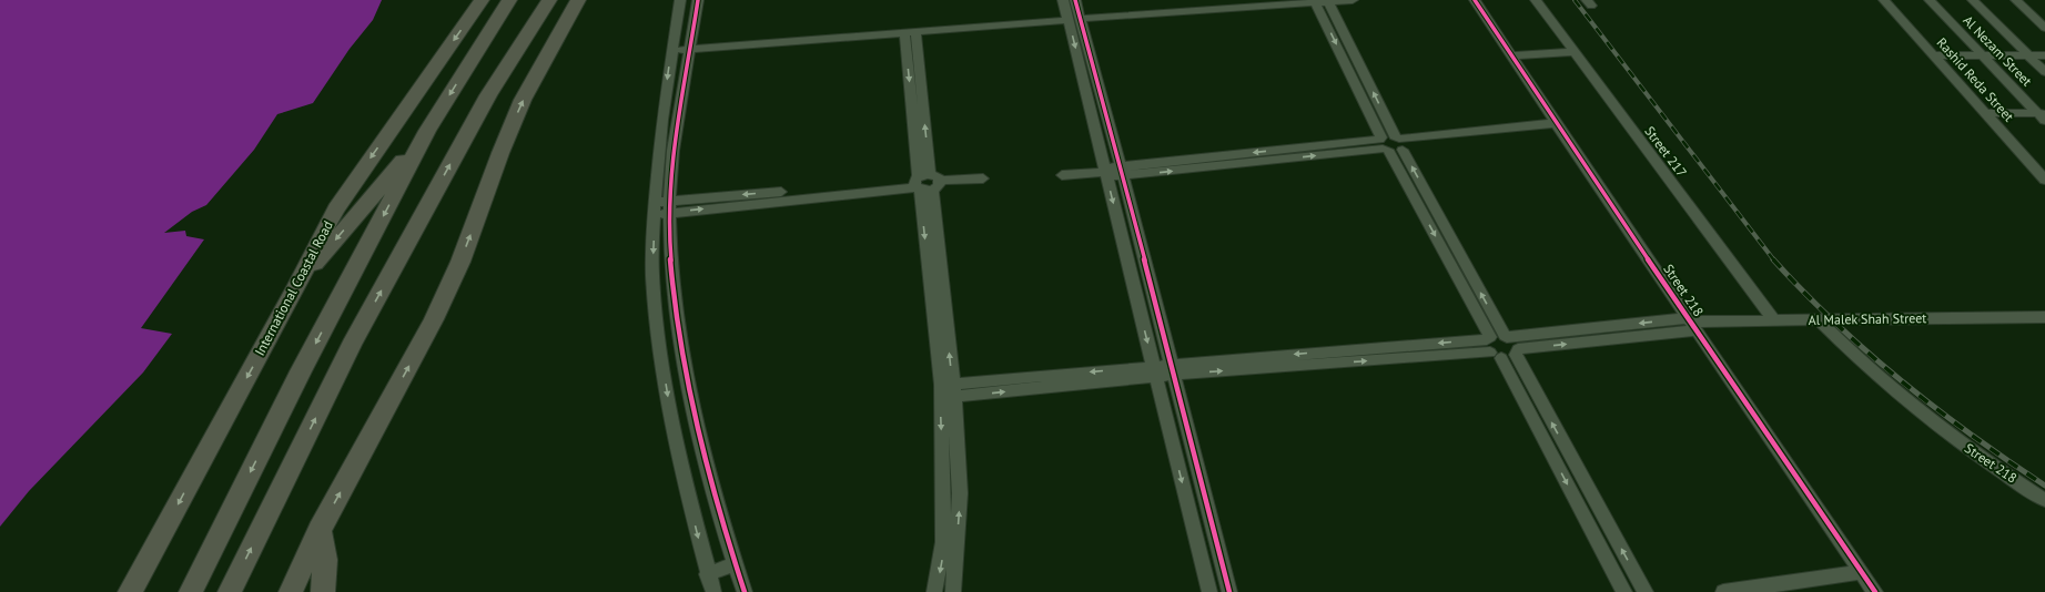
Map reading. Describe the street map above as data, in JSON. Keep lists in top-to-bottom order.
{
  "streets": {
    "highway": ["International Coastal Road"],
    "street": [
      "Al Nezam Street",
      "Rashid Reda Street",
      "Street 217",
      "Street 218",
      "Al Malek Shah Street"
    ]
  },
  "crossings": [
    ["Street 217", "Al Malek Shah Street"],
    ["Street 218", "Al Malek Shah Street"]
  ]
}
